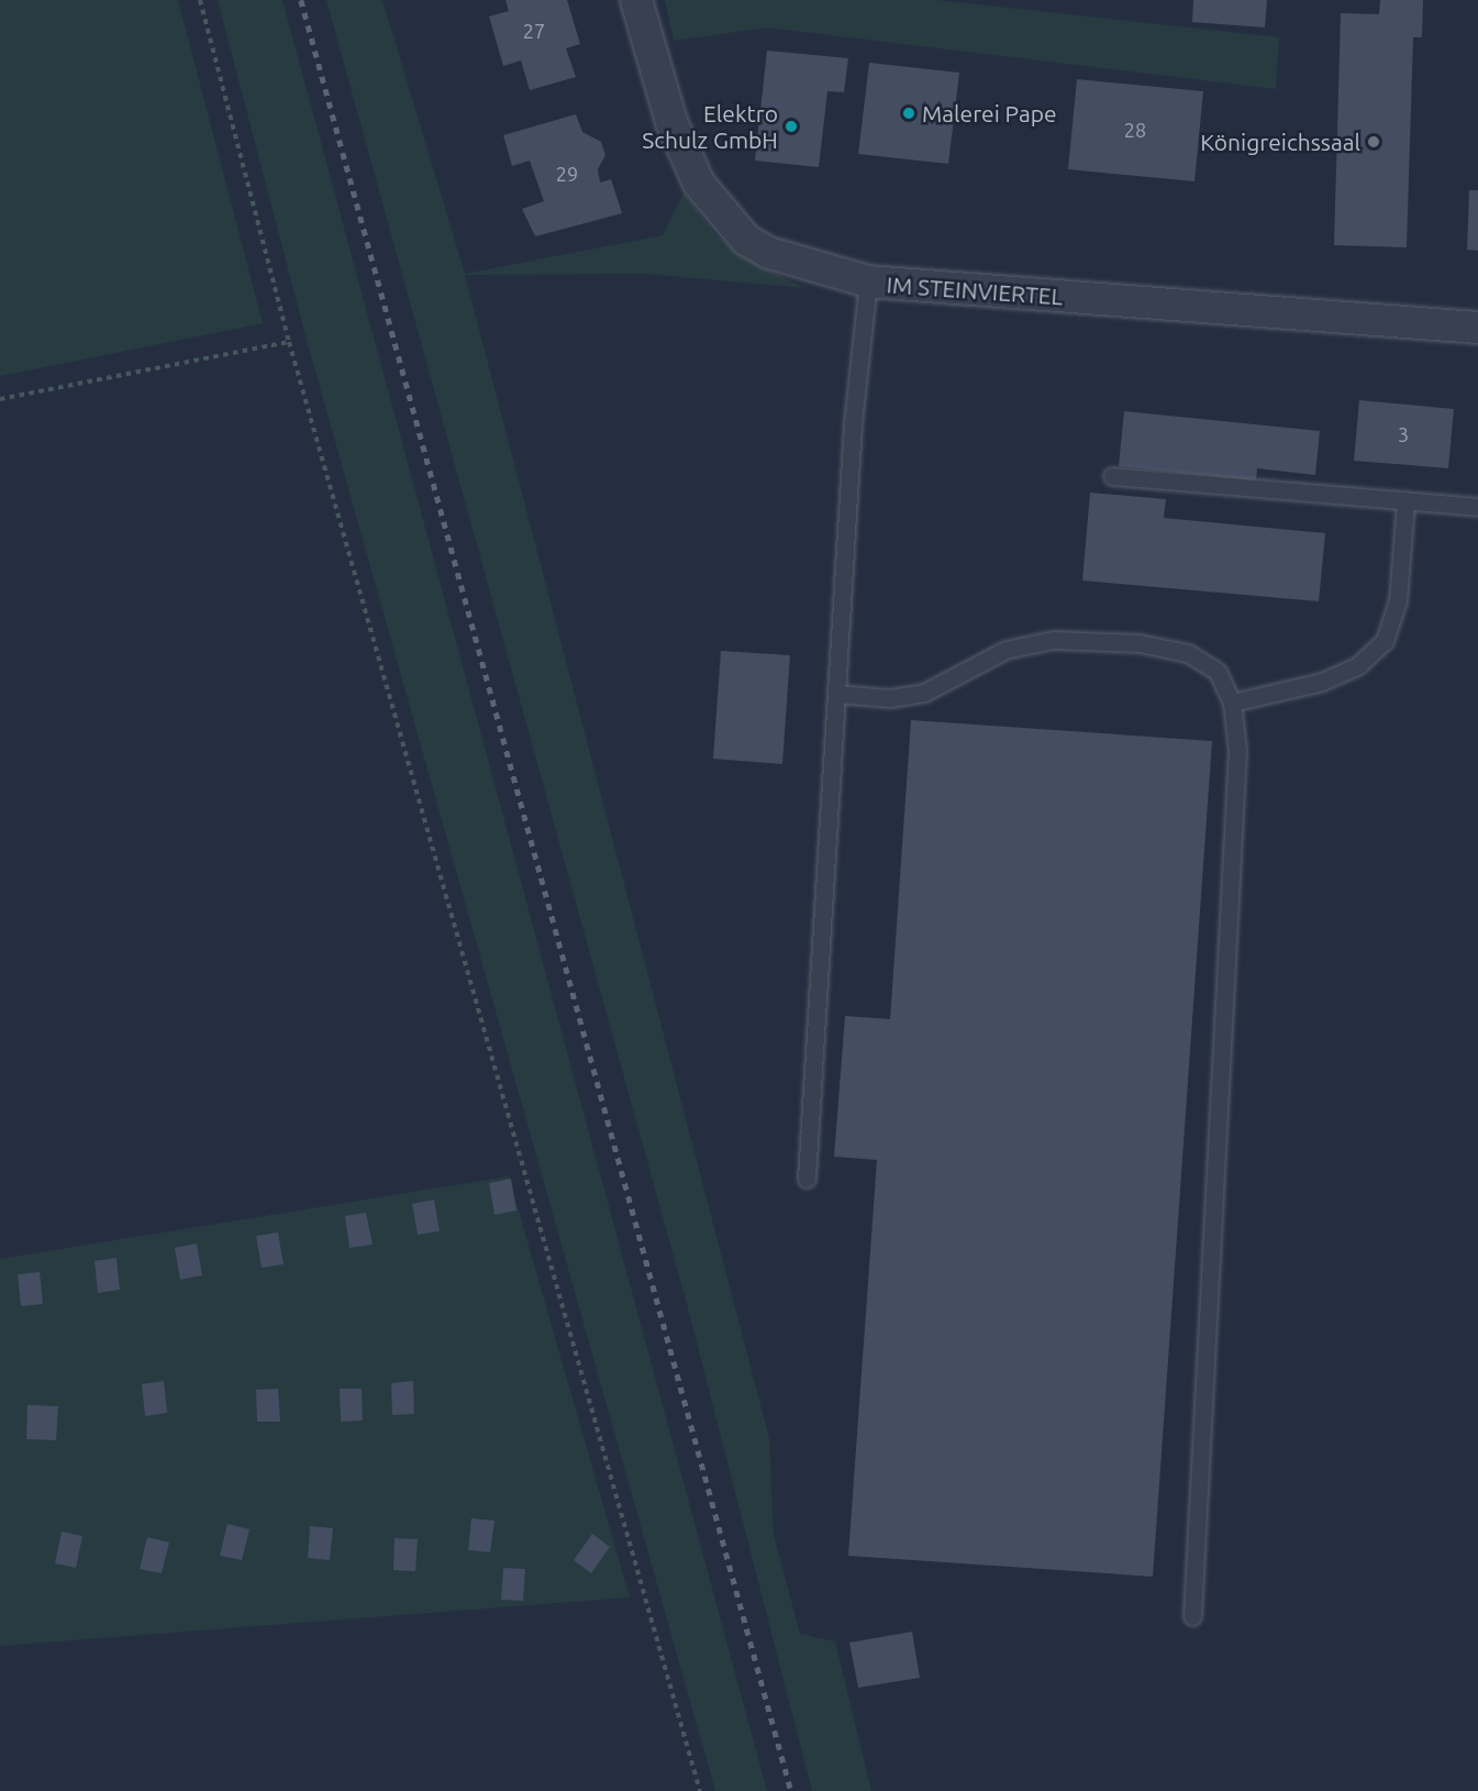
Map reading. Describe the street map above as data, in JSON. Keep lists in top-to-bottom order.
{
  "streets": {
    "street": ["IM STEINVIERTEL"]
  },
  "places": ["Malerei Pape", "Elektro Schulz GmbH", "Königreichssaal"],
  "house_numbers": [
    "27",
    "28",
    "29",
    "3"
  ]
}
